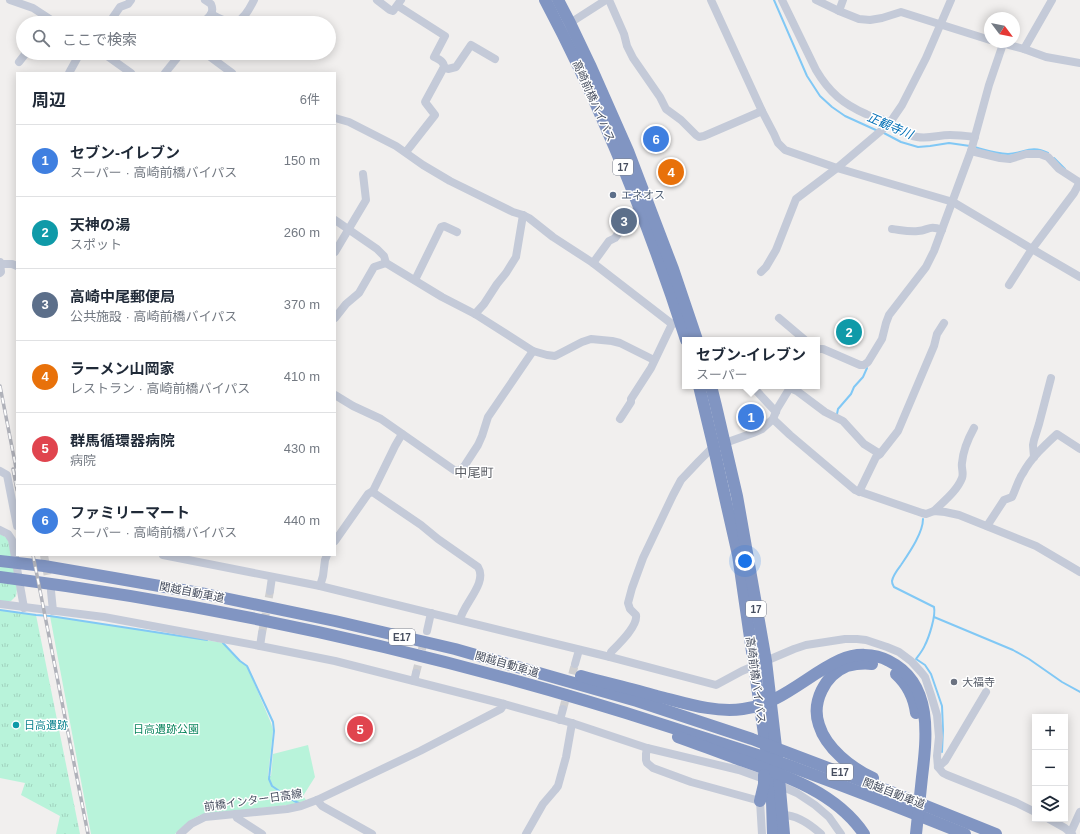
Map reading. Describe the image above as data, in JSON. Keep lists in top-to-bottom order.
{
  "streets": {
    "highway": [
      "高崎前橋バイパス",
      "17",
      "関越自動車道",
      "E17"
    ],
    "street": ["前橋インター日高線"]
  },
  "districts": ["中尾町"],
  "water": ["正観寺川"],
  "parks": ["日高遺跡公園"],
  "places": ["エネオス", "大福寺", "日高遺跡"],
  "north": "bottom right",
  "page": {
    "search": "ここで検索",
    "heading": ["周辺", "6件"],
    "pins": [
      "6",
      "4",
      "3",
      "2",
      "1",
      "5"
    ],
    "list": [
      {
        "mark": "1",
        "name": "セブン-イレブン",
        "note": "スーパー · 高崎前橋バイパス",
        "value": "150 m"
      },
      {
        "mark": "2",
        "name": "天神の湯",
        "note": "スポット",
        "value": "260 m"
      },
      {
        "mark": "3",
        "name": "高崎中尾郵便局",
        "note": "公共施設 · 高崎前橋バイパス",
        "value": "370 m"
      },
      {
        "mark": "4",
        "name": "ラーメン山岡家",
        "note": "レストラン · 高崎前橋バイパス",
        "value": "410 m"
      },
      {
        "mark": "5",
        "name": "群馬循環器病院",
        "note": "病院",
        "value": "430 m"
      },
      {
        "mark": "6",
        "name": "ファミリーマート",
        "note": "スーパー · 高崎前橋バイパス",
        "value": "440 m"
      }
    ],
    "popup": ["セブン-イレブン", "スーパー"],
    "map_buttons": ["+", "−"]
  }
}
